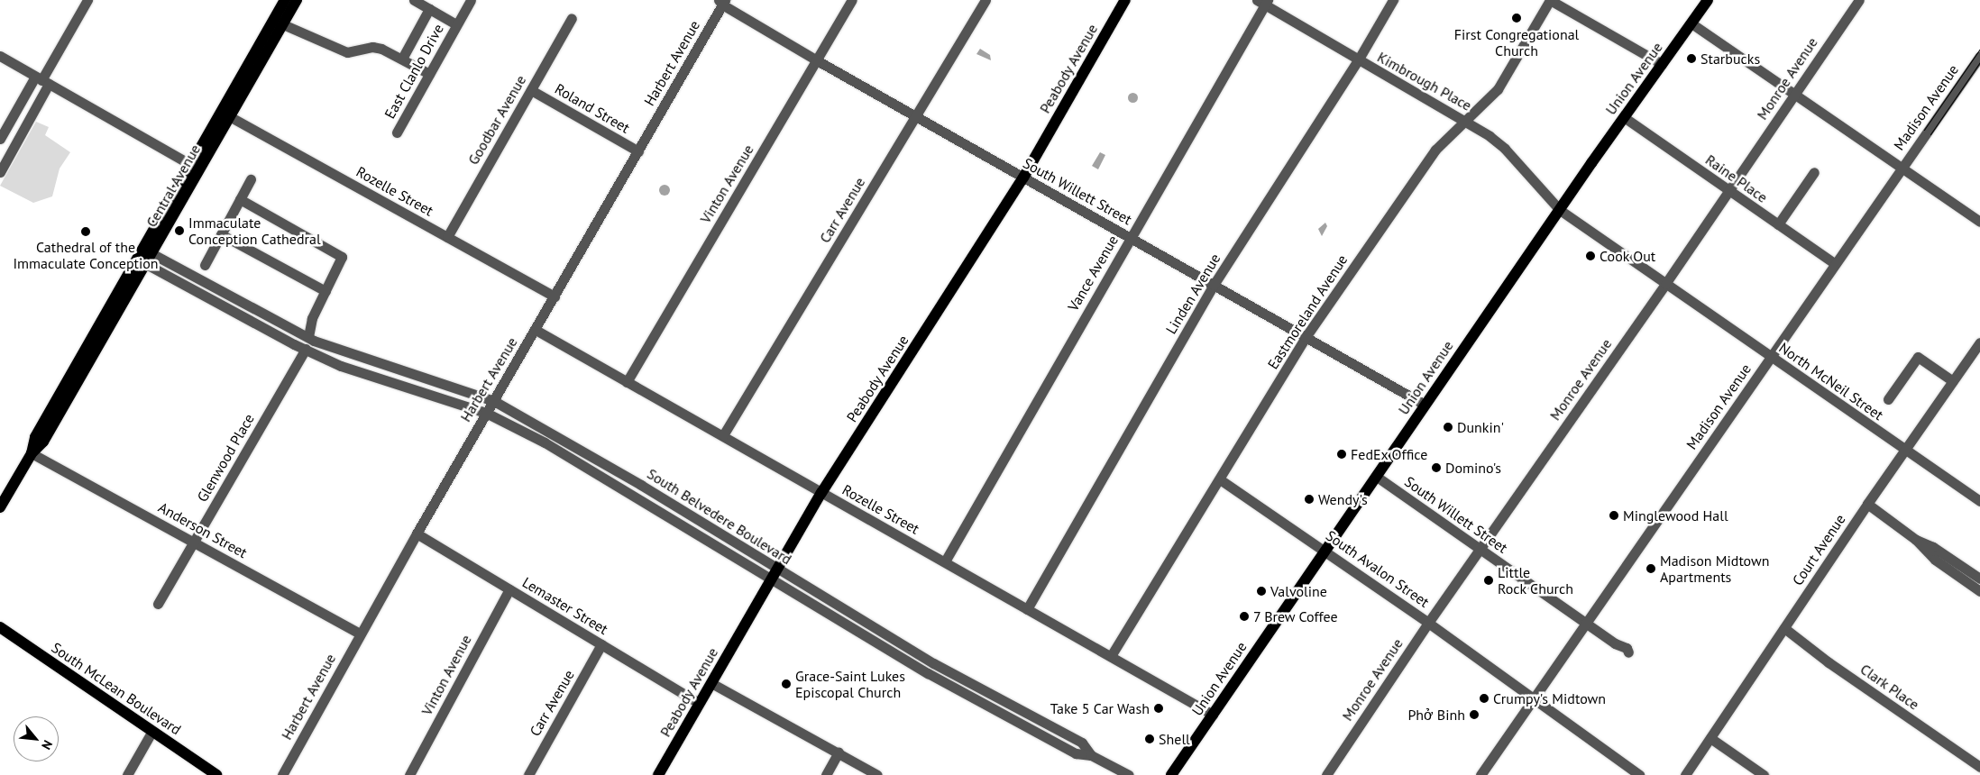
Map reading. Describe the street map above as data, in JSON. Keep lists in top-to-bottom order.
{
  "streets": {
    "main road": [
      "Peabody Avenue",
      "Union Avenue",
      "Central Avenue",
      "South McLean Boulevard"
    ],
    "street": [
      "Harbert Avenue",
      "East Clanlo Drive",
      "Monroe Avenue",
      "Kimbrough Place",
      "Madison Avenue",
      "Roland Street",
      "Goodbar Avenue",
      "Raine Place",
      "Vinton Avenue",
      "Rozelle Street",
      "South Willett Street",
      "Carr Avenue",
      "Vance Avenue",
      "Linden Avenue",
      "Eastmoreland Avenue",
      "North McNeil Street",
      "Glenwood Place",
      "South Belvedere Boulevard",
      "Anderson Street",
      "Court Avenue",
      "South Avalon Street",
      "Lemaster Street",
      "Clark Place"
    ]
  },
  "crossings": [
    ["Harbert Avenue", "Roland Street"],
    ["Harbert Avenue", "Rozelle Street"],
    ["Harbert Avenue", "South Willett Street"],
    ["Harbert Avenue", "South Belvedere Boulevard"],
    ["Harbert Avenue", "Anderson Street"],
    ["Harbert Avenue", "Lemaster Street"],
    ["Peabody Avenue", "Rozelle Street"],
    ["Peabody Avenue", "South Willett Street"],
    ["Peabody Avenue", "South Belvedere Boulevard"],
    ["Peabody Avenue", "Lemaster Street"],
    ["Union Avenue", "Kimbrough Place"],
    ["Union Avenue", "Raine Place"],
    ["Union Avenue", "Rozelle Street"],
    ["Union Avenue", "South Willett Street"],
    ["Union Avenue", "South Avalon Street"],
    ["Monroe Avenue", "Kimbrough Place"],
    ["Monroe Avenue", "Raine Place"],
    ["Monroe Avenue", "South Willett Street"],
    ["Monroe Avenue", "North McNeil Street"],
    ["Monroe Avenue", "South Avalon Street"],
    ["Kimbrough Place", "Vance Avenue"],
    ["Kimbrough Place", "Linden Avenue"],
    ["Kimbrough Place", "Eastmoreland Avenue"],
    ["Kimbrough Place", "North McNeil Street"],
    ["Madison Avenue", "Raine Place"],
    ["Madison Avenue", "South Willett Street"],
    ["Madison Avenue", "North McNeil Street"],
    ["Madison Avenue", "South Avalon Street"],
    ["Roland Street", "Goodbar Avenue"],
    ["Goodbar Avenue", "Rozelle Street"],
    ["Vinton Avenue", "Rozelle Street"],
    ["Vinton Avenue", "South Willett Street"],
    ["Vinton Avenue", "Lemaster Street"],
    ["Central Avenue", "Rozelle Street"],
    ["Central Avenue", "South Belvedere Boulevard"],
    ["Central Avenue", "Anderson Street"],
    ["Rozelle Street", "Carr Avenue"],
    ["Rozelle Street", "Vance Avenue"],
    ["Rozelle Street", "Linden Avenue"],
    ["Rozelle Street", "Eastmoreland Avenue"],
    ["South Willett Street", "Carr Avenue"],
    ["South Willett Street", "Vance Avenue"],
    ["South Willett Street", "Linden Avenue"],
    ["South Willett Street", "Eastmoreland Avenue"],
    ["Carr Avenue", "Lemaster Street"],
    ["Eastmoreland Avenue", "South Avalon Street"],
    ["North McNeil Street", "Court Avenue"],
    ["Glenwood Place", "South Belvedere Boulevard"],
    ["Glenwood Place", "Anderson Street"],
    ["Court Avenue", "Clark Place"]
  ],
  "places": [
    "First Congregational Church",
    "Starbucks",
    "Immaculate Conception Cathedral",
    "Cathedral of the Immaculate Conception",
    "Cook Out",
    "Dunkin'",
    "FedEx Office",
    "Domino's",
    "Wendy's",
    "Minglewood Hall",
    "Madison Midtown Apartments",
    "Little Rock Church",
    "Valvoline",
    "7 Brew Coffee",
    "Grace-Saint Lukes Episcopal Church",
    "Crumpy's Midtown",
    "Take 5 Car Wash",
    "Phở Binh",
    "Shell"
  ],
  "north": "bottom right"
}
